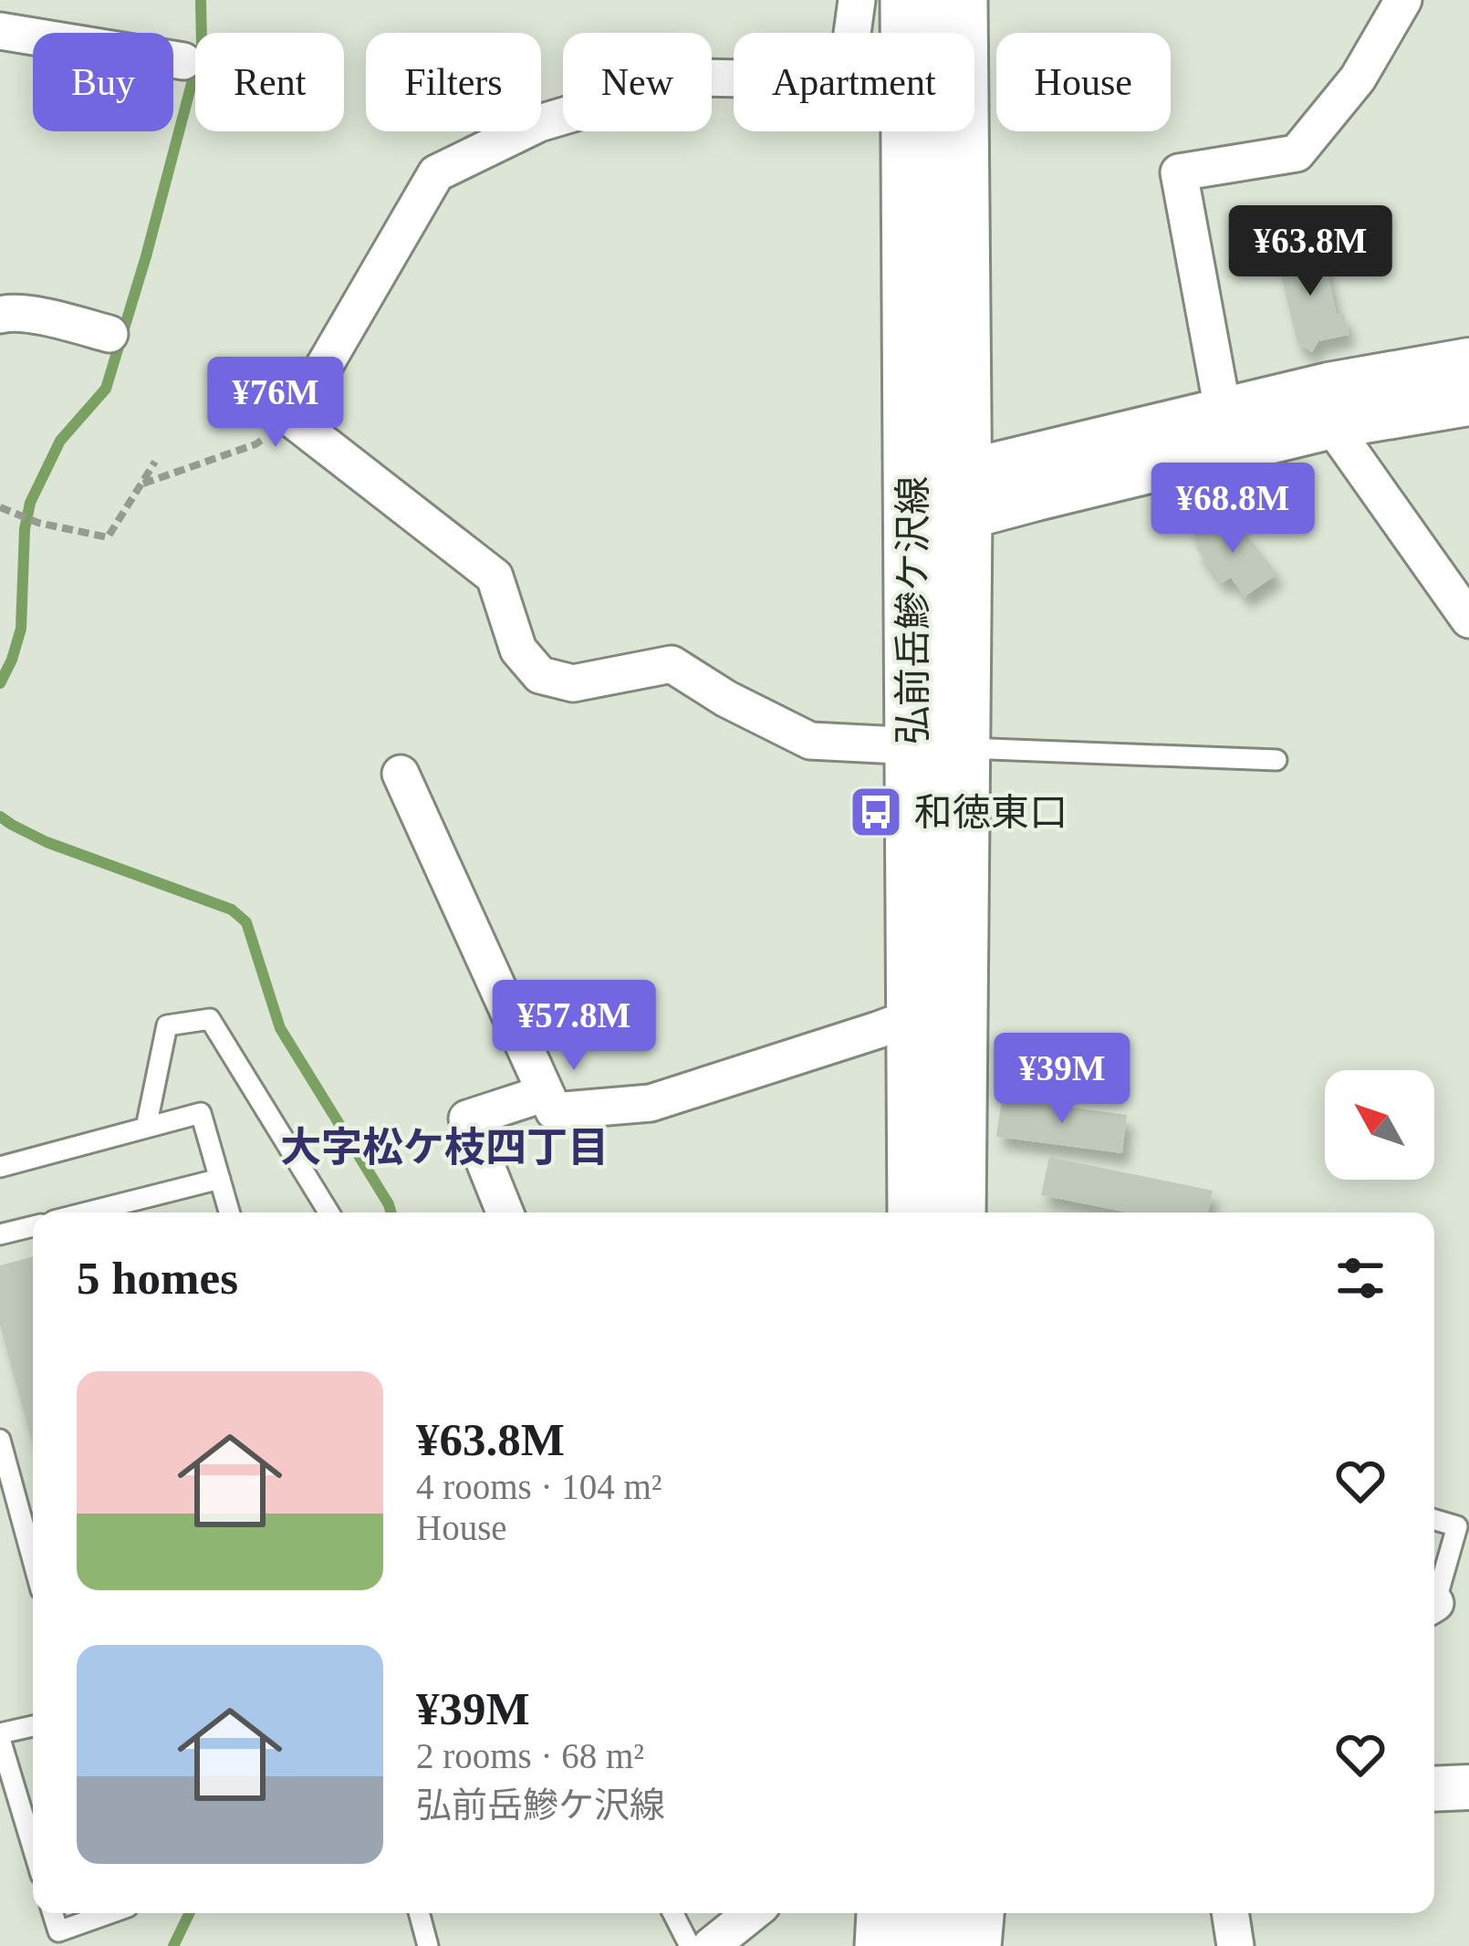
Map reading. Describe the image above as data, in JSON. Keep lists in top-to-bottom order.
{
  "streets": {
    "main road": ["弘前岳鰺ケ沢線"]
  },
  "districts": ["大字松ケ枝四丁目"],
  "places": {
    "bus stop": ["和徳東口"]
  },
  "north": "top left",
  "page": {
    "chip": [
      "Buy",
      "Rent",
      "Filters",
      "New",
      "Apartment",
      "House"
    ],
    "price": [
      "¥63.8M",
      "¥76M",
      "¥68.8M",
      "¥57.8M",
      "¥39M"
    ],
    "heading": "5 homes",
    "list": [
      {
        "name": "¥63.8M",
        "note": "4 rooms · 104 m² · House"
      },
      {
        "name": "¥39M",
        "note": "2 rooms · 68 m² · 弘前岳鰺ケ沢線"
      }
    ]
  }
}
